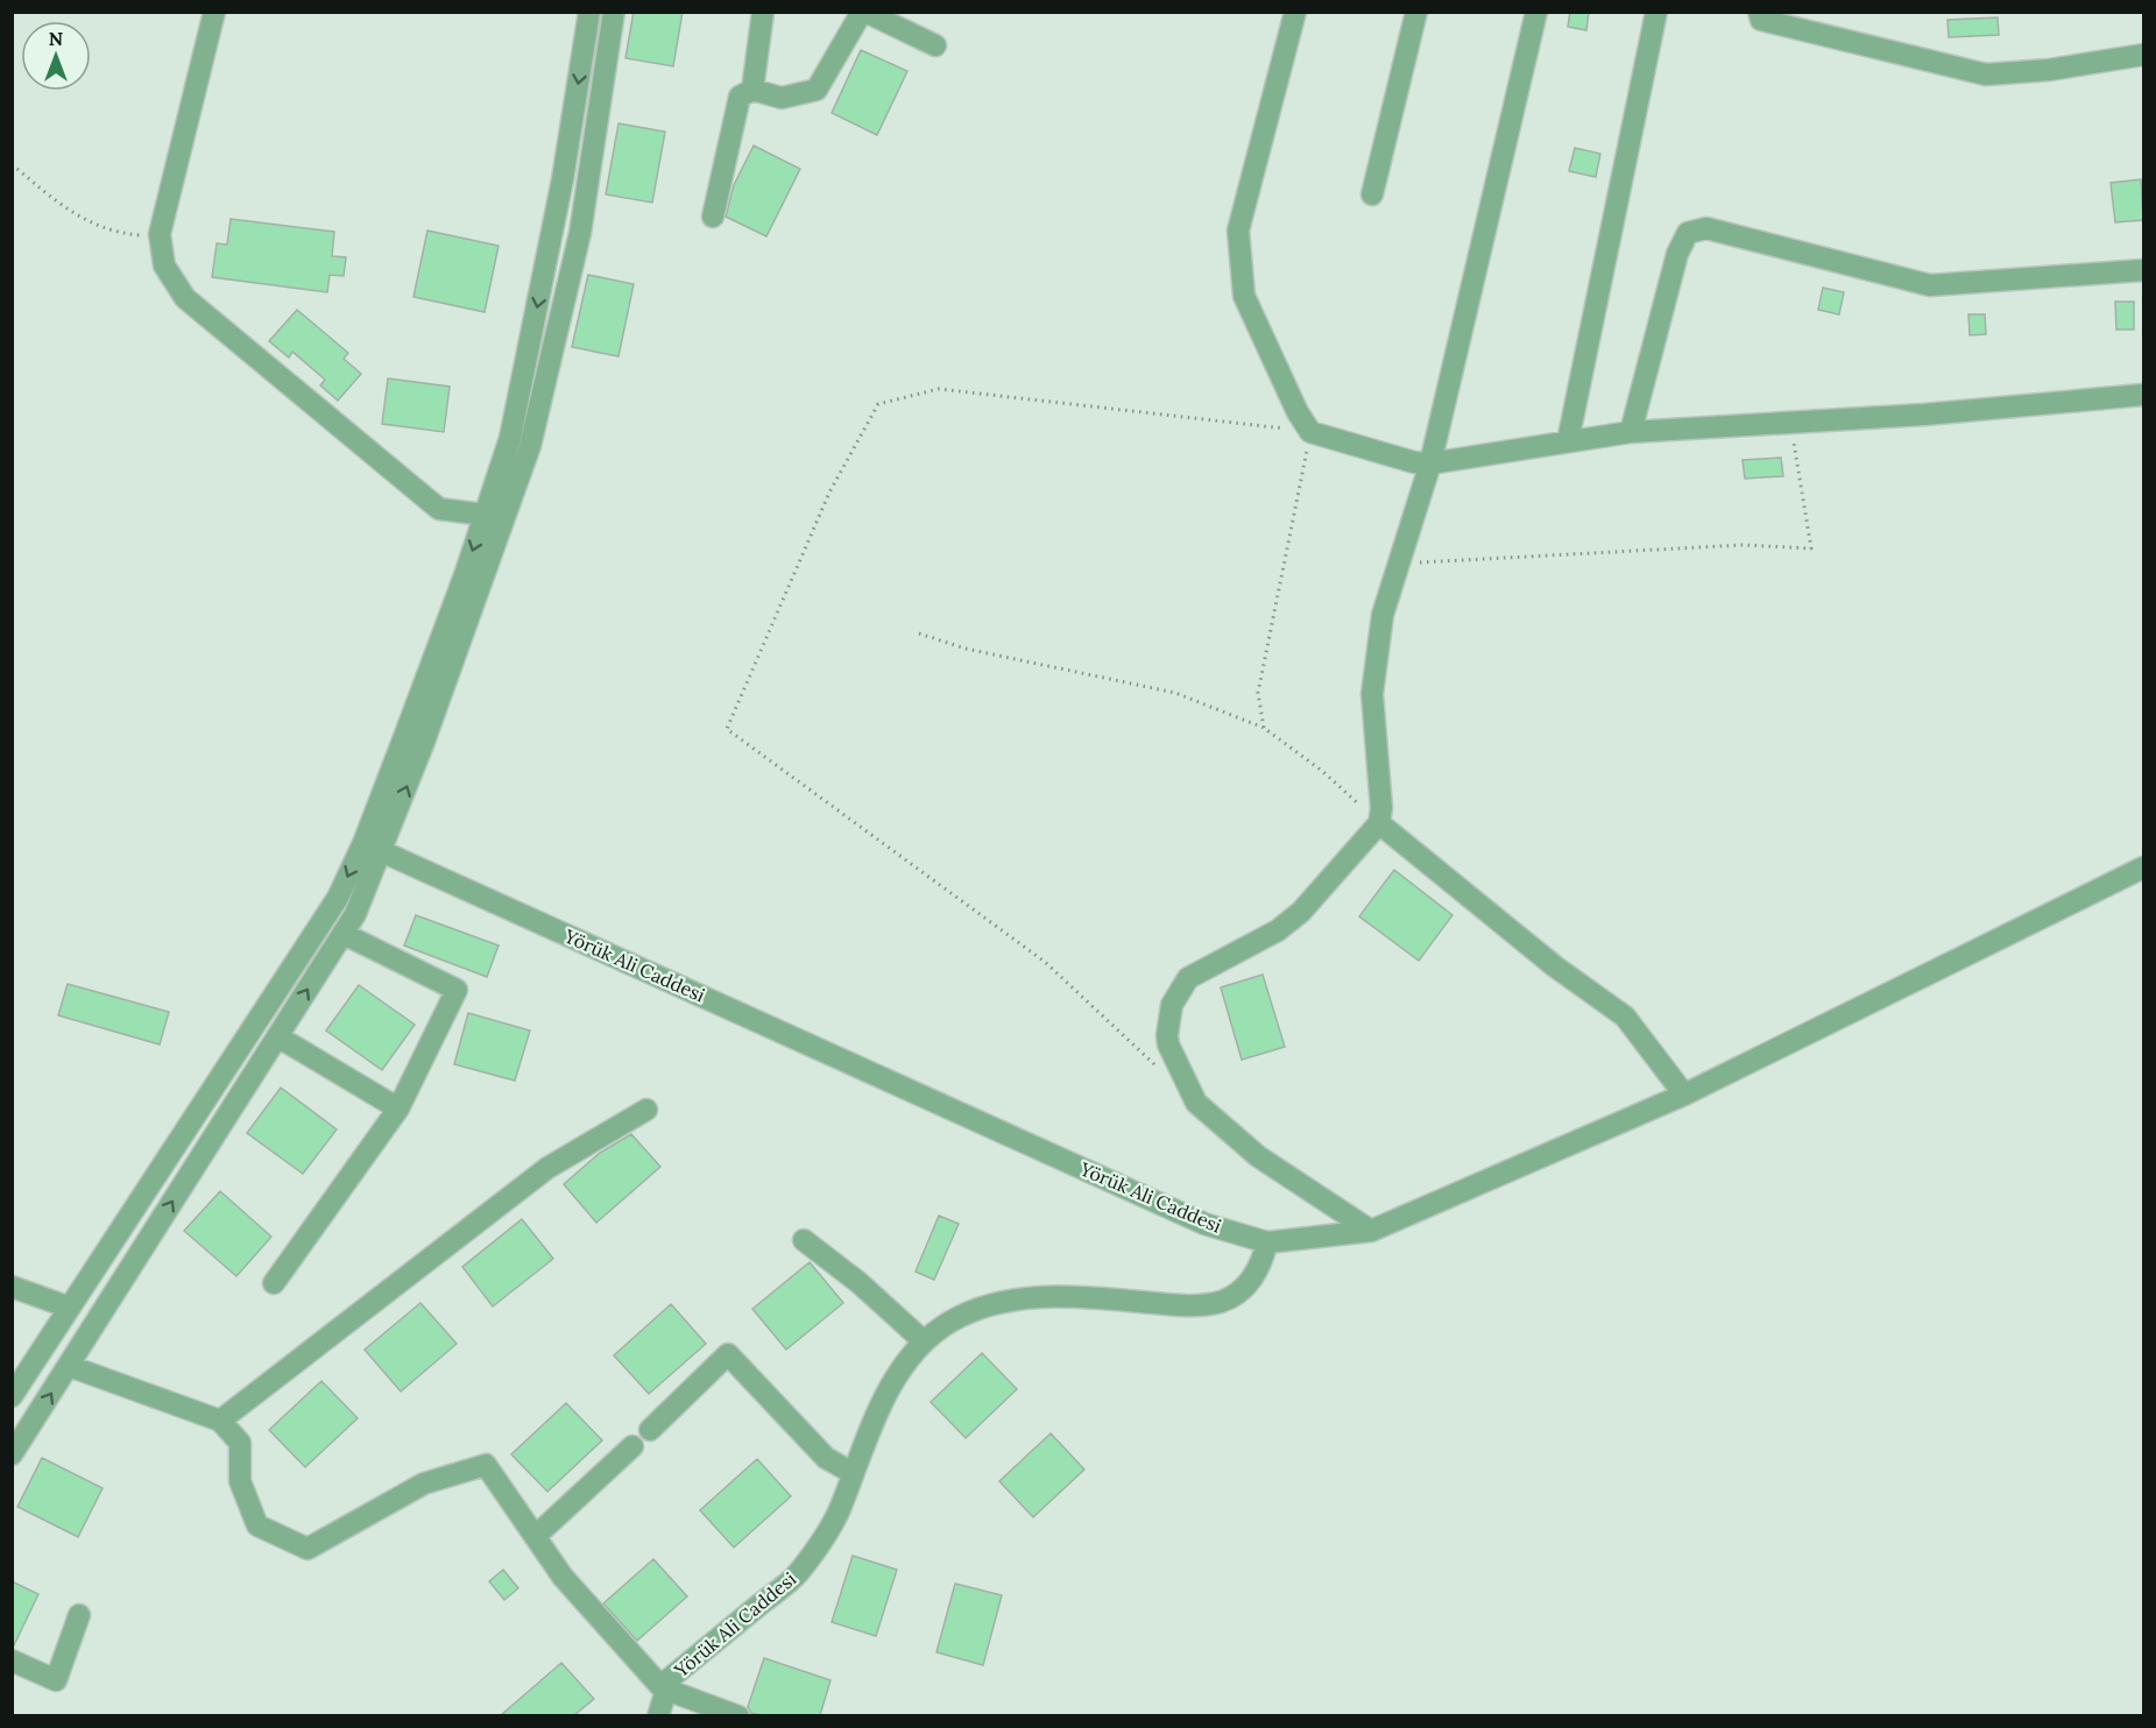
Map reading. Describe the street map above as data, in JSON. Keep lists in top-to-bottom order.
{
  "streets": {
    "street": ["Yörük Ali Caddesi"]
  },
  "north": "top"
}
